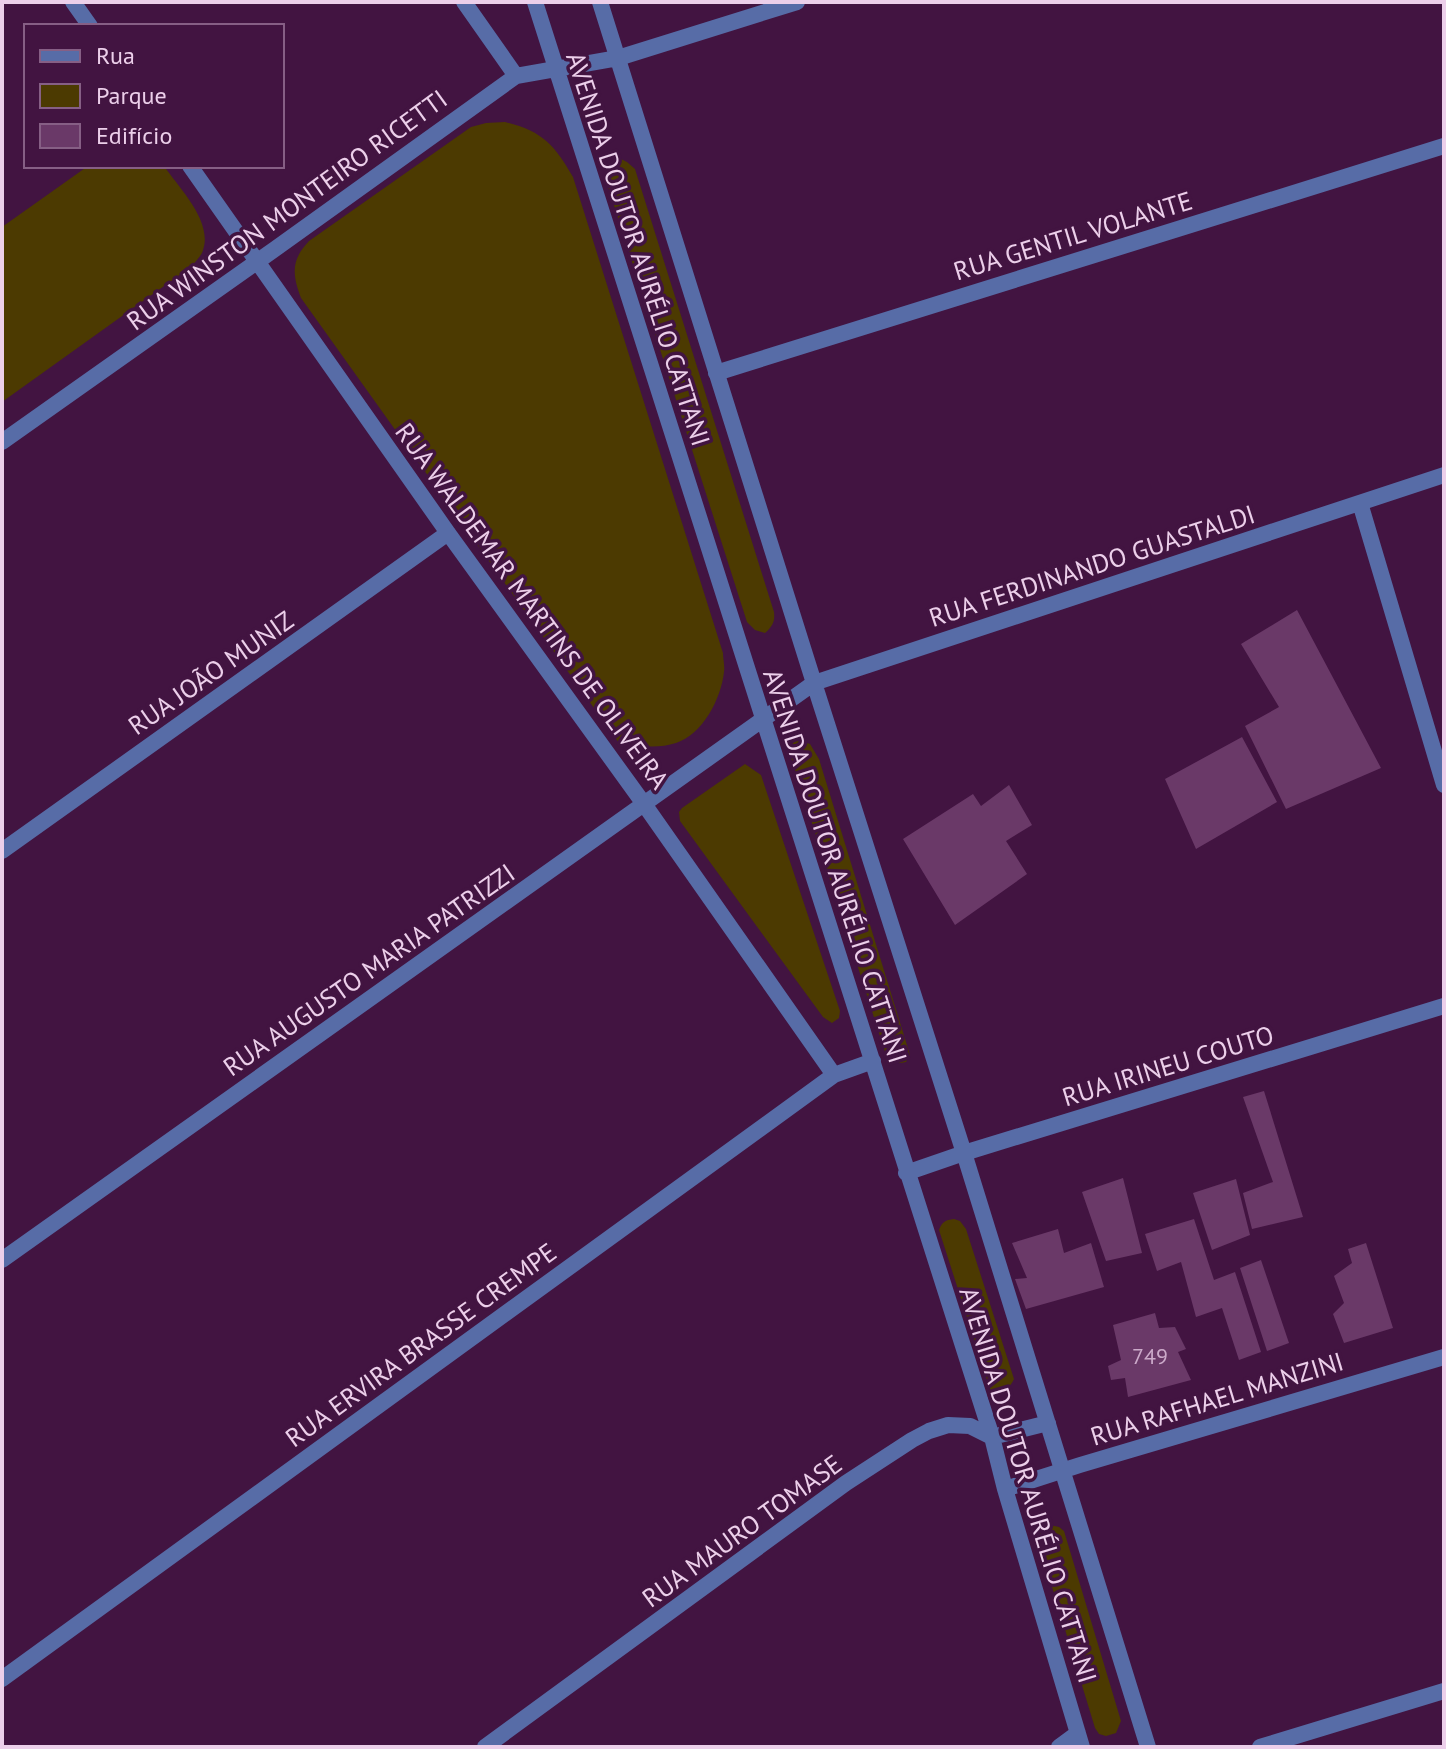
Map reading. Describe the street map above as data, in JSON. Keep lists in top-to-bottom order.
{
  "streets": {
    "street": [
      "RUA WINSTON MONTEIRO RICETTI",
      "RUA GENTIL VOLANTE",
      "AVENIDA DOUTOR AURÉLIO CATTANI",
      "RUA FERDINANDO GUASTALDI",
      "RUA WALDEMAR MARTINS DE OLIVEIRA",
      "RUA JOÃO MUNIZ",
      "RUA AUGUSTO MARIA PATRIZZI",
      "RUA IRINEU COUTO",
      "RUA ERVIRA BRASSE CREMPE",
      "RUA RAFHAEL MANZINI",
      "RUA MAURO TOMASE"
    ]
  },
  "crossings": [
    ["RUA WINSTON MONTEIRO RICETTI", "AVENIDA DOUTOR AURÉLIO CATTANI"],
    ["RUA WINSTON MONTEIRO RICETTI", "RUA WALDEMAR MARTINS DE OLIVEIRA"],
    ["RUA GENTIL VOLANTE", "AVENIDA DOUTOR AURÉLIO CATTANI"],
    ["AVENIDA DOUTOR AURÉLIO CATTANI", "RUA FERDINANDO GUASTALDI"],
    ["AVENIDA DOUTOR AURÉLIO CATTANI", "RUA AUGUSTO MARIA PATRIZZI"],
    ["AVENIDA DOUTOR AURÉLIO CATTANI", "RUA IRINEU COUTO"],
    ["AVENIDA DOUTOR AURÉLIO CATTANI", "RUA ERVIRA BRASSE CREMPE"],
    ["AVENIDA DOUTOR AURÉLIO CATTANI", "RUA RAFHAEL MANZINI"],
    ["AVENIDA DOUTOR AURÉLIO CATTANI", "RUA MAURO TOMASE"],
    ["RUA FERDINANDO GUASTALDI", "RUA AUGUSTO MARIA PATRIZZI"],
    ["RUA WALDEMAR MARTINS DE OLIVEIRA", "RUA JOÃO MUNIZ"],
    ["RUA WALDEMAR MARTINS DE OLIVEIRA", "RUA AUGUSTO MARIA PATRIZZI"],
    ["RUA WALDEMAR MARTINS DE OLIVEIRA", "RUA ERVIRA BRASSE CREMPE"]
  ],
  "house_numbers": ["749"],
  "legend": ["Rua", "Parque", "Edifício"]
}
